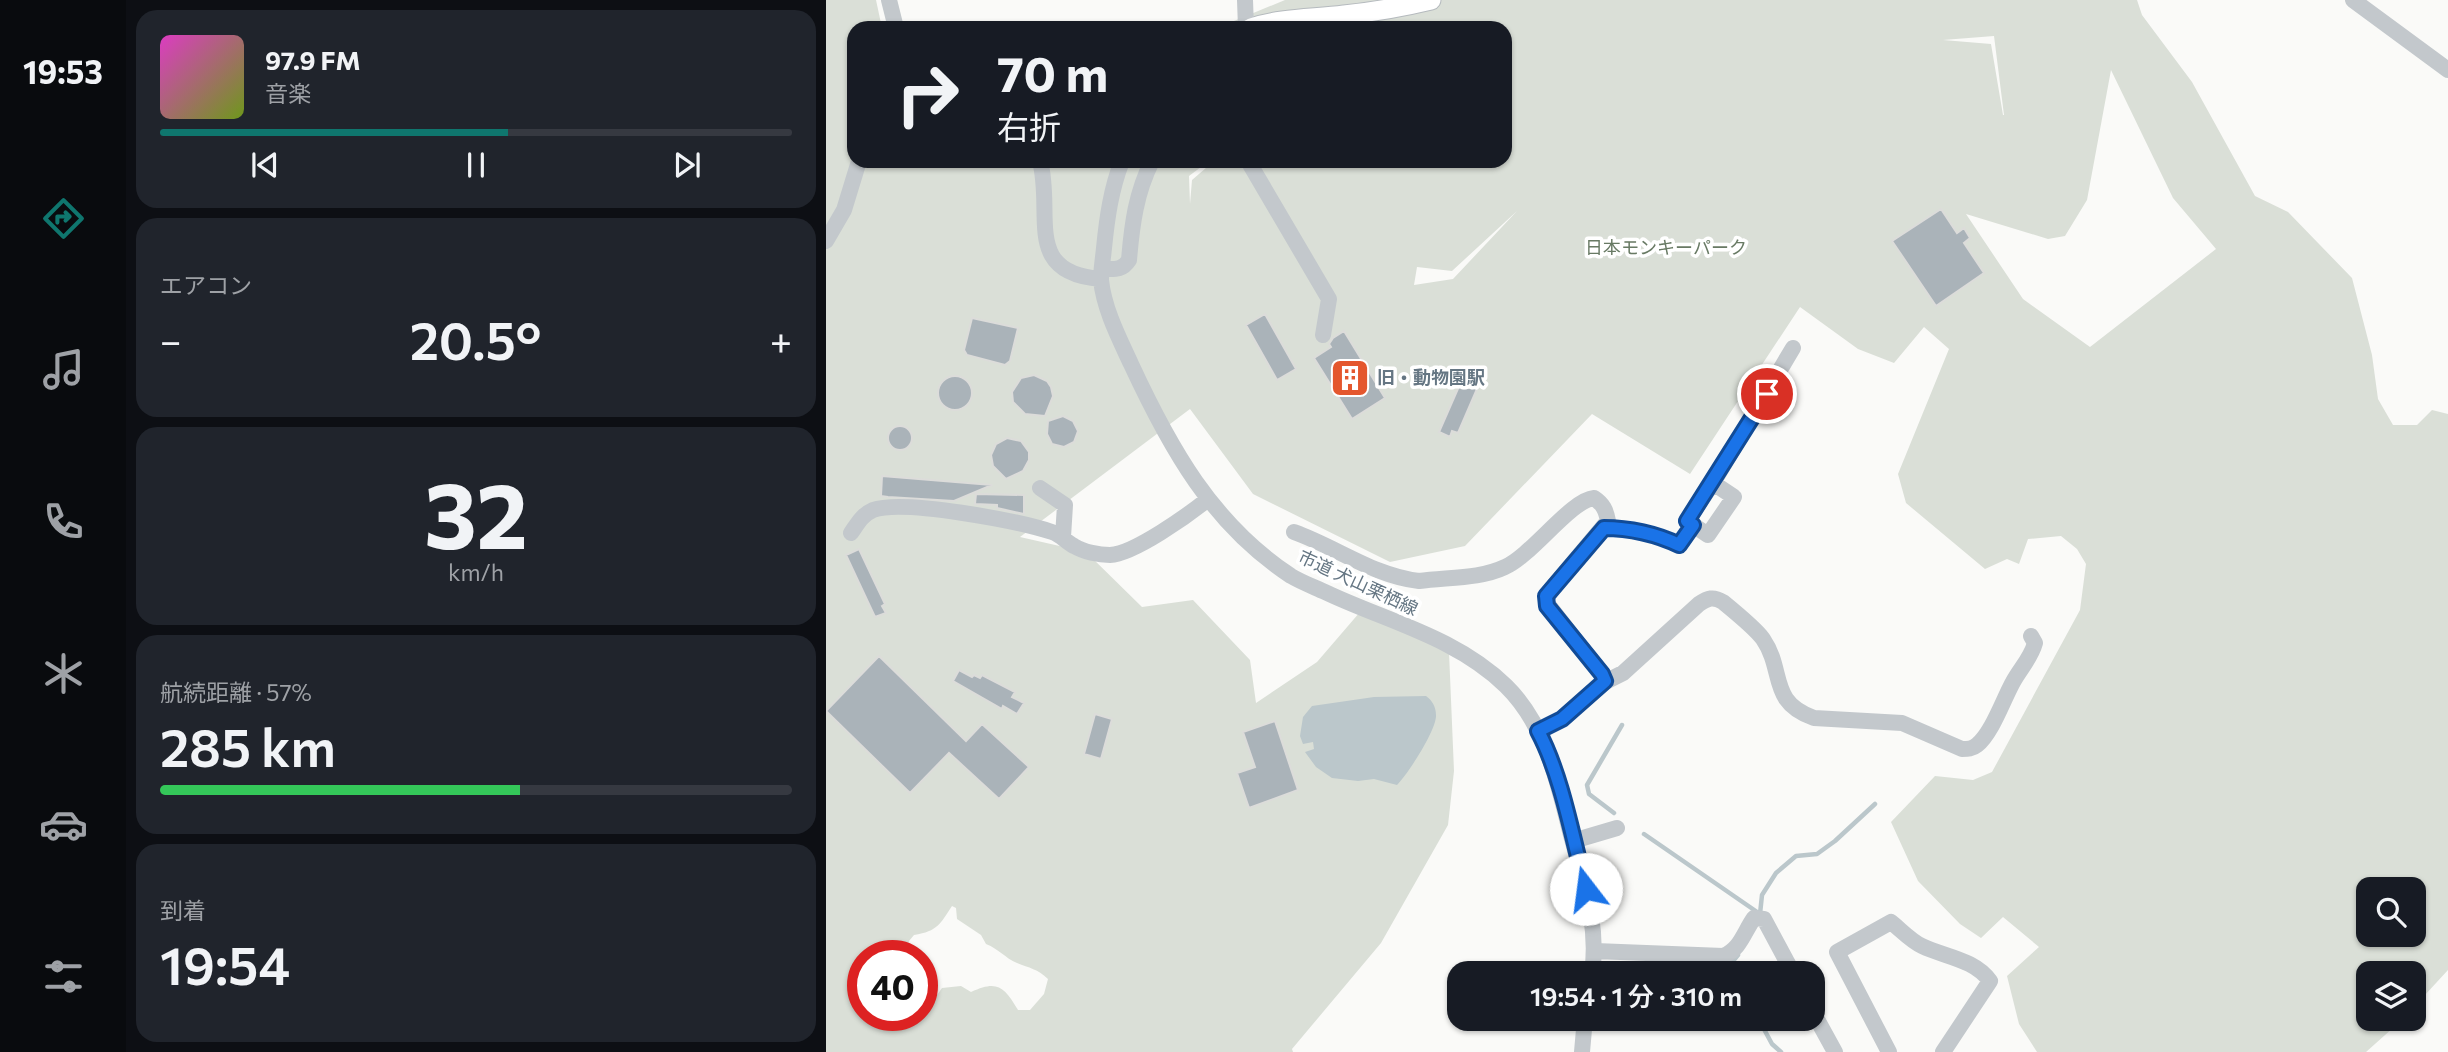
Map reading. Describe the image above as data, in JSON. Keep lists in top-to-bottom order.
{
  "streets": {
    "street": ["市道 犬山栗栖線"]
  },
  "parks": ["日本モンキーパーク"],
  "places": {
    "building": ["旧・動物園駅"]
  },
  "page": {
    "tabs": "19:53",
    "turn": ["70 m", "右折"],
    "song": ["97.9 FM", "音楽"],
    "tile": [
      "エアコン",
      ["32", "km/h"],
      ["航続距離 · 57%", "285 km"],
      ["到着", "19:54"]
    ],
    "heat": ["−", "20.5°", "+"],
    "limit": "40",
    "trip": "19:54 · 1 分 · 310 m"
  }
}
